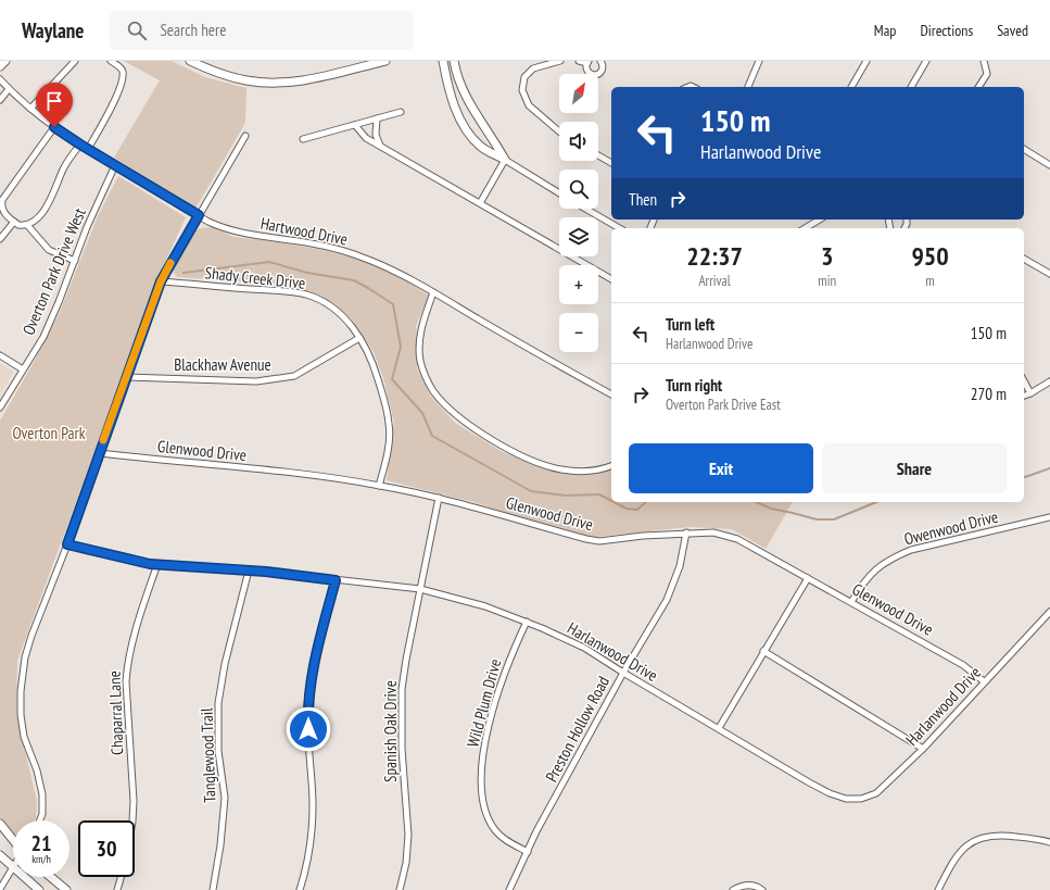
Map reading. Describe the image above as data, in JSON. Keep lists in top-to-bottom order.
{
  "streets": {
    "street": [
      "Hartwood Drive",
      "Overton Park Drive West",
      "Shady Creek Drive",
      "Blackhaw Avenue",
      "Glenwood Drive",
      "Owenwood Drive",
      "Harlanwood Drive",
      "Wild Plum Drive",
      "Chaparral Lane",
      "Preston Hollow Road",
      "Spanish Oak Drive",
      "Tanglewood Trail"
    ]
  },
  "crossings": [
    ["Hartwood Drive", "Overton Park Drive West"],
    ["Shady Creek Drive", "Blackhaw Avenue"],
    ["Shady Creek Drive", "Glenwood Drive"],
    ["Glenwood Drive", "Owenwood Drive"],
    ["Glenwood Drive", "Harlanwood Drive"],
    ["Glenwood Drive", "Preston Hollow Road"],
    ["Glenwood Drive", "Spanish Oak Drive"],
    ["Harlanwood Drive", "Wild Plum Drive"],
    ["Harlanwood Drive", "Chaparral Lane"],
    ["Harlanwood Drive", "Preston Hollow Road"],
    ["Harlanwood Drive", "Spanish Oak Drive"],
    ["Harlanwood Drive", "Tanglewood Trail"],
    ["Wild Plum Drive", "Preston Hollow Road"]
  ],
  "parks": ["Overton Park"],
  "north": "top right",
  "page": {
    "header": "Waylane",
    "search": "Search here",
    "nav": ["Map", "Directions", "Saved"],
    "map_buttons": ["+", "−"],
    "turn": ["150 m", "Harlanwood Drive"],
    "then": "Then",
    "eta": [
      "22:37",
      "Arrival",
      "3",
      "min",
      "950",
      "m"
    ],
    "list": [
      {
        "name": "Turn left",
        "note": "Harlanwood Drive",
        "value": "150 m"
      },
      {
        "name": "Turn right",
        "note": "Overton Park Drive East",
        "value": "270 m"
      }
    ],
    "buttons": ["Exit", "Share"],
    "speed": "21 km/h",
    "limit": "30"
  }
}
